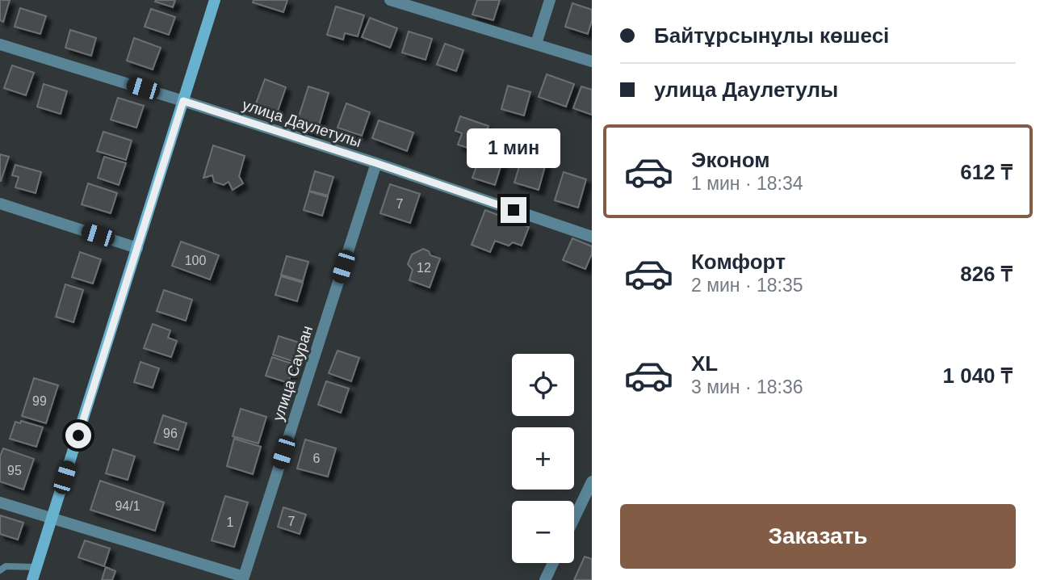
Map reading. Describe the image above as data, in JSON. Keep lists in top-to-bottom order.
{
  "streets": {
    "street": ["улица Даулетулы", "улица Сауран"]
  },
  "crossings": [
    ["улица Даулетулы", "улица Сауран"]
  ],
  "house_numbers": [
    "7",
    "100",
    "12",
    "99",
    "96",
    "6",
    "95",
    "94/1",
    "7",
    "1"
  ],
  "page": {
    "banner": ["Байтұрсынұлы көшесі", "улица Даулетулы"],
    "list": [
      {
        "name": "Эконом",
        "note": "1 мин · 18:34",
        "value": "612 ₸"
      },
      {
        "name": "Комфорт",
        "note": "2 мин · 18:35",
        "value": "826 ₸"
      },
      {
        "name": "XL",
        "note": "3 мин · 18:36",
        "value": "1 040 ₸"
      }
    ],
    "bubble": "1 мин",
    "map_buttons": ["+", "−"],
    "buttons": "Заказать"
  }
}
